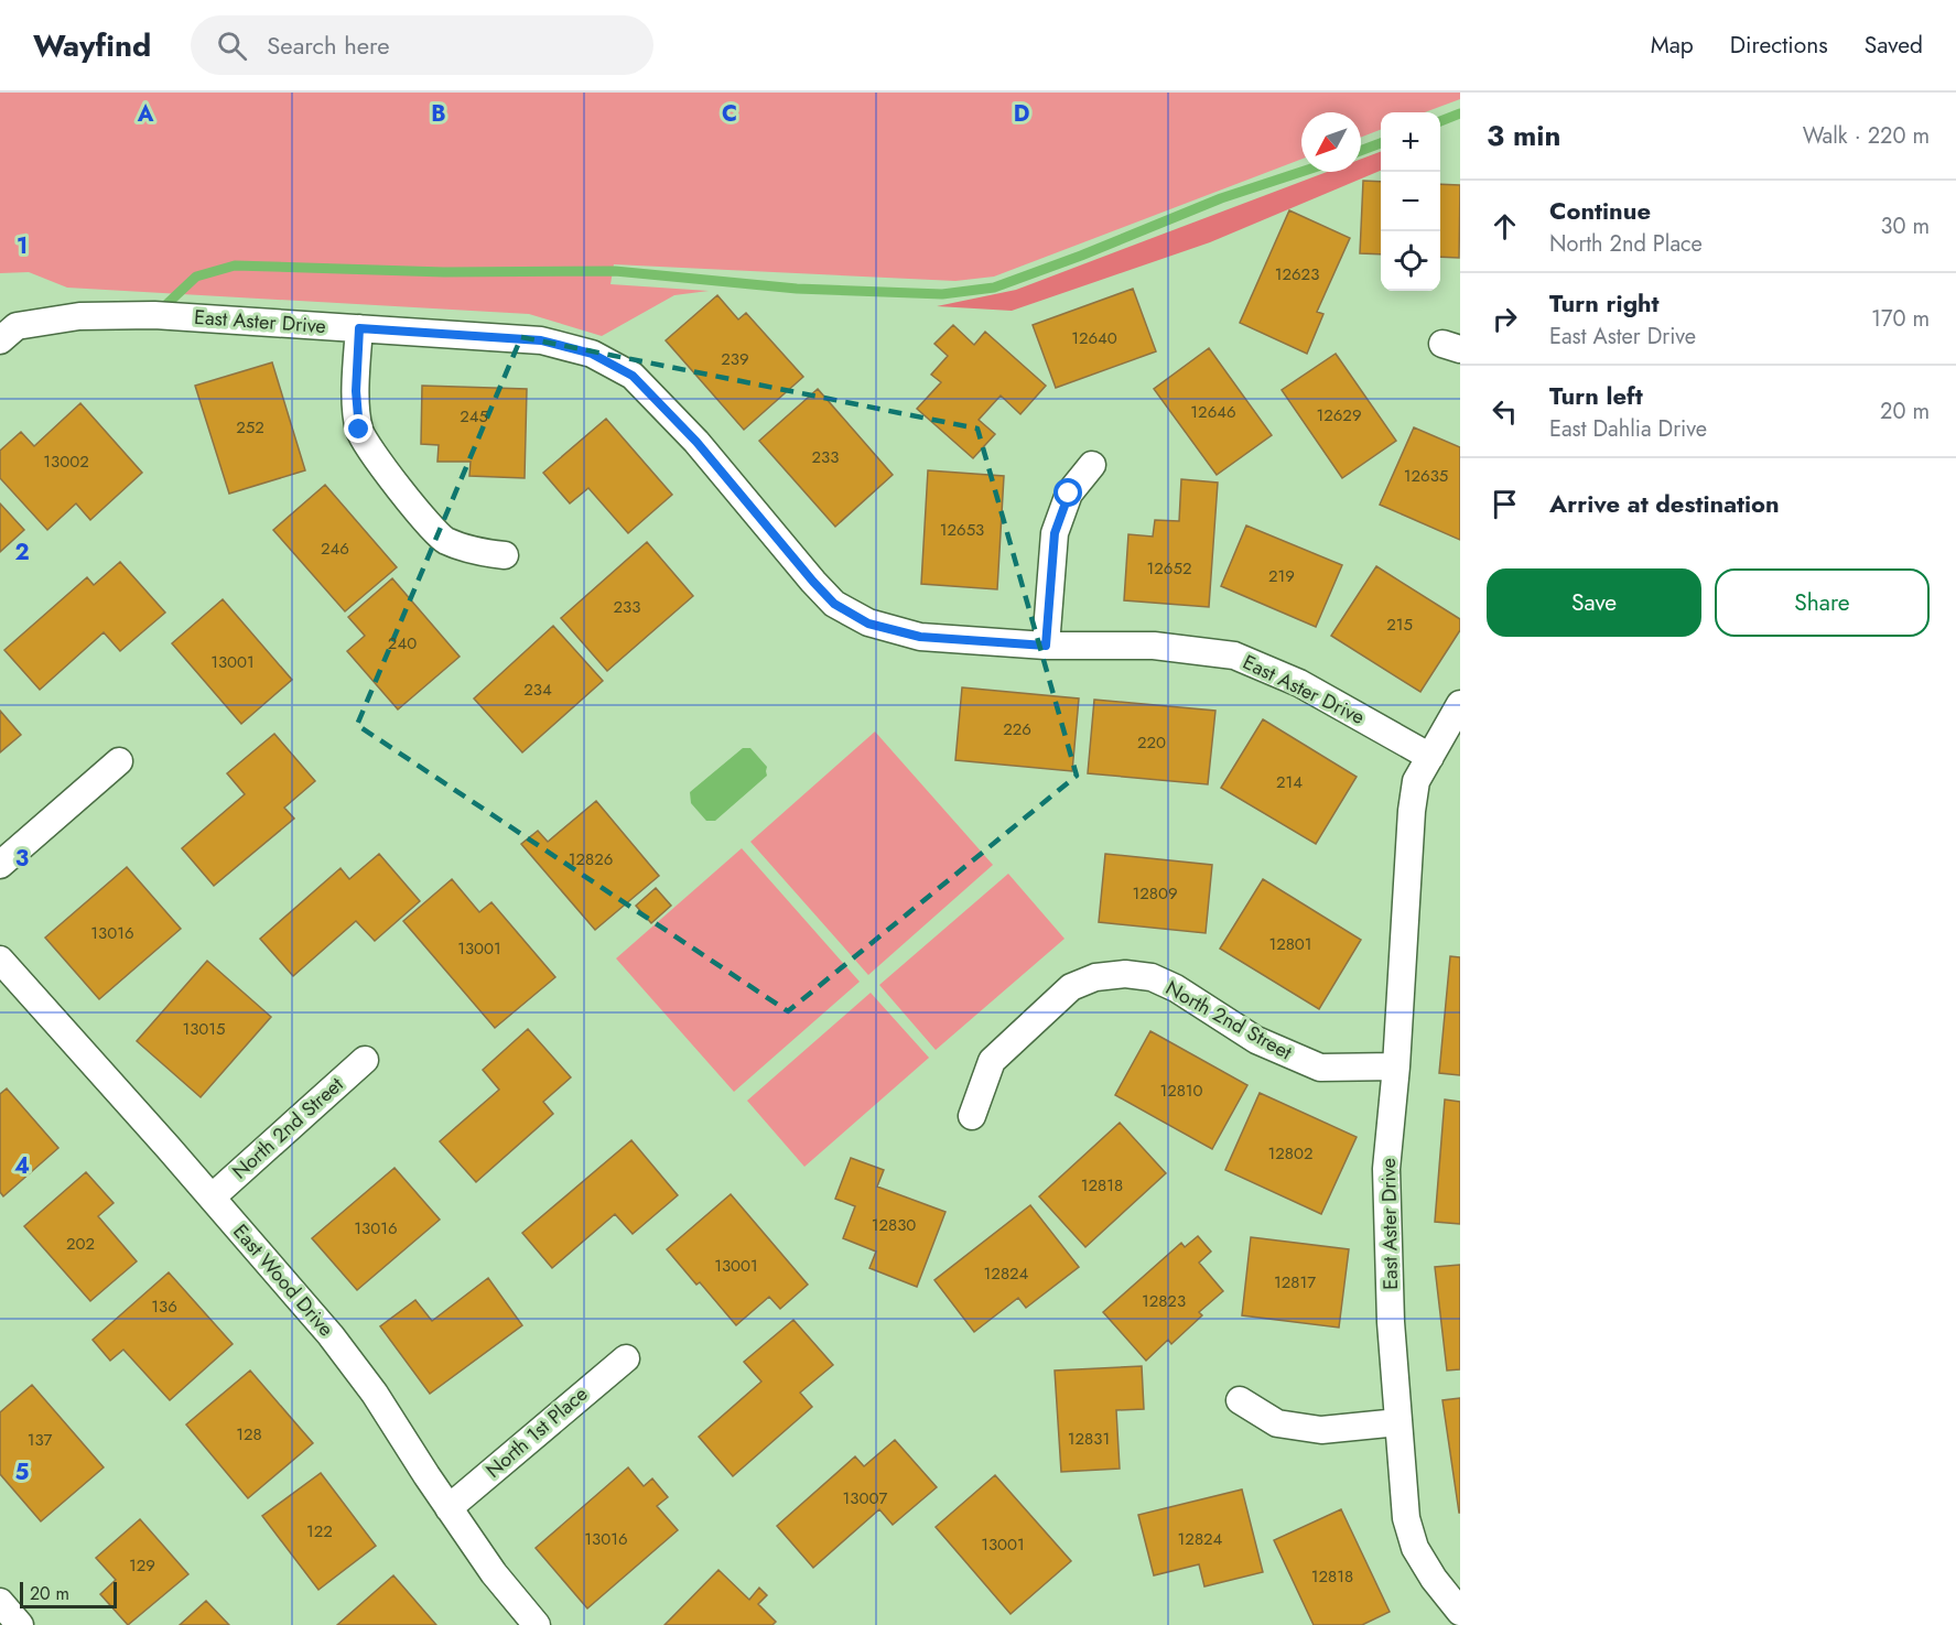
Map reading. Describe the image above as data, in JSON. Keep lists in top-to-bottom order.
{
  "streets": {
    "street": [
      "East Aster Drive",
      "North 2nd Street",
      "East Wood Drive",
      "North 1st Place"
    ]
  },
  "crossings": [
    ["East Aster Drive", "North 2nd Street"],
    ["North 2nd Street", "East Wood Drive"],
    ["East Wood Drive", "North 1st Place"]
  ],
  "house_numbers": [
    "12623",
    "12640",
    "239",
    "12646",
    "12629",
    "245",
    "252",
    "233",
    "13002",
    "12635",
    "12653",
    "246",
    "12652",
    "219",
    "233",
    "215",
    "240",
    "13001",
    "234",
    "226",
    "220",
    "214",
    "12826",
    "12809",
    "13016",
    "12801",
    "13001",
    "13015",
    "12810",
    "12802",
    "12818",
    "12830",
    "13016",
    "202",
    "13001",
    "12824",
    "12817",
    "12823",
    "136",
    "128",
    "12831",
    "137",
    "13007",
    "122",
    "13016",
    "12824",
    "13001",
    "129",
    "12818"
  ],
  "scale_bar": "20 m",
  "north": "bottom left",
  "page": {
    "header": "Wayfind",
    "search": "Search here",
    "nav": ["Map", "Directions", "Saved"],
    "heading": ["3 min", "Walk · 220 m"],
    "map_buttons": ["+", "−"],
    "list": [
      ["Continue", "North 2nd Place", "30 m"],
      ["Turn right", "East Aster Drive", "170 m"],
      ["Turn left", "East Dahlia Drive", "20 m"],
      "Arrive at destination"
    ],
    "buttons": ["Save", "Share"],
    "scale": "20 m"
  },
  "grid": {
    "columns": [
      "A",
      "B",
      "C",
      "D"
    ],
    "rows": [
      "1",
      "2",
      "3",
      "4",
      "5"
    ]
  }
}
